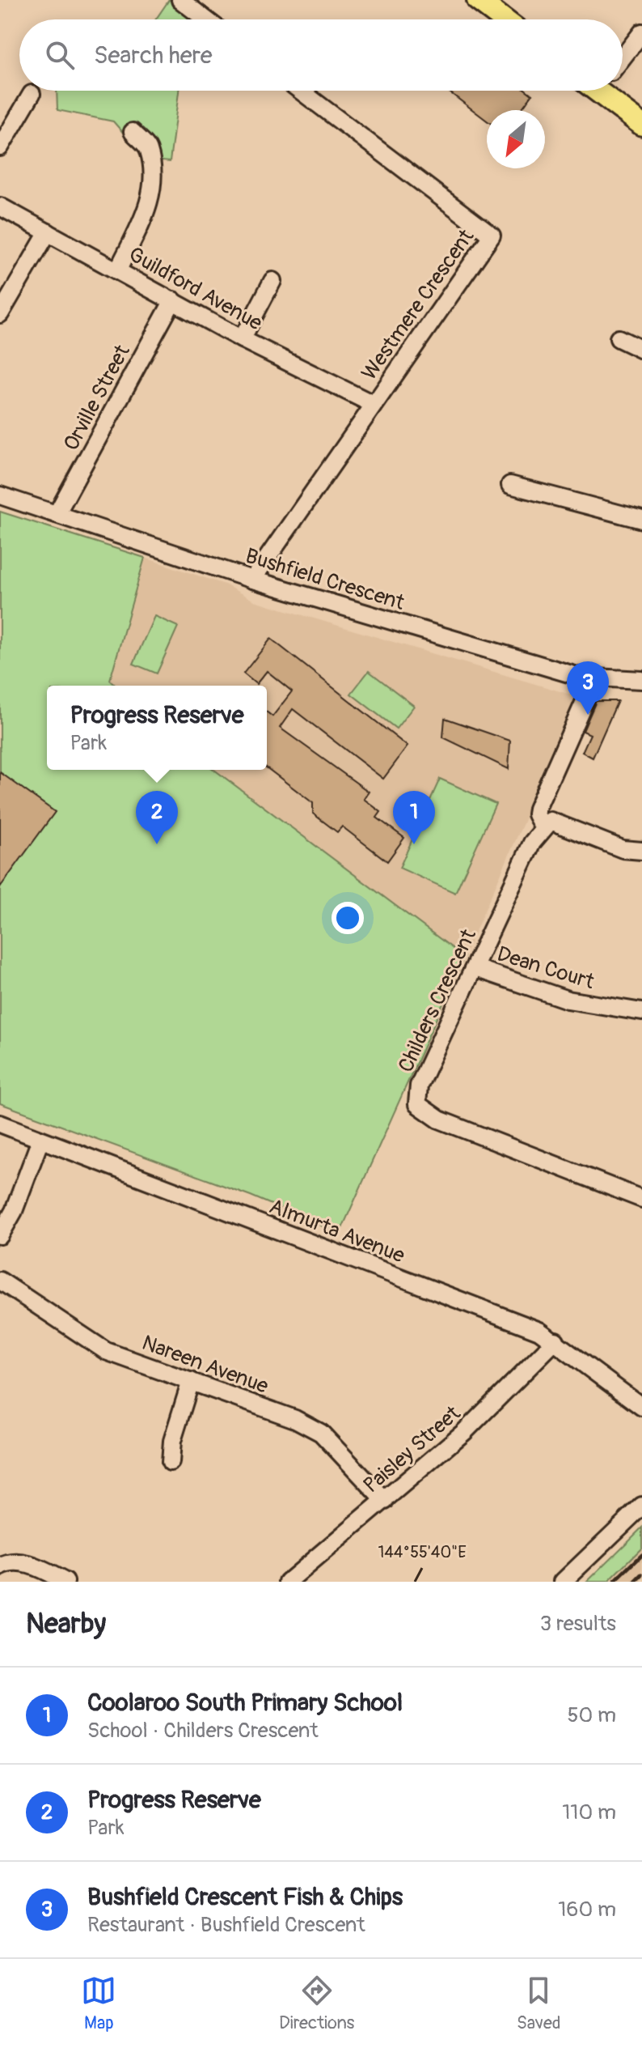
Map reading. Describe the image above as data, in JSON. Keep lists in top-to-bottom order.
{
  "streets": {
    "street": [
      "Guildford Avenue",
      "Westmere Crescent",
      "Orville Street",
      "Bushfield Crescent",
      "Dean Court",
      "Childers Crescent",
      "Almurta Avenue",
      "Nareen Avenue",
      "Paisley Street"
    ]
  },
  "crossings": [
    ["Guildford Avenue", "Westmere Crescent"],
    ["Guildford Avenue", "Orville Street"],
    ["Westmere Crescent", "Bushfield Crescent"],
    ["Orville Street", "Bushfield Crescent"],
    ["Dean Court", "Childers Crescent"],
    ["Almurta Avenue", "Paisley Street"],
    ["Nareen Avenue", "Paisley Street"]
  ],
  "north": "bottom left",
  "page": {
    "search": "Search here",
    "pins": ["3", "1", "2"],
    "popup": ["Progress Reserve", "Park"],
    "heading": ["Nearby", "3 results"],
    "list": [
      {
        "mark": "1",
        "name": "Coolaroo South Primary School",
        "note": "School · Childers Crescent",
        "value": "50 m"
      },
      {
        "mark": "2",
        "name": "Progress Reserve",
        "note": "Park",
        "value": "110 m"
      },
      {
        "mark": "3",
        "name": "Bushfield Crescent Fish & Chips",
        "note": "Restaurant · Bushfield Crescent",
        "value": "160 m"
      }
    ],
    "nav": ["Map", "Directions", "Saved"]
  },
  "coordinates": ["144°55'40\"E"]
}
